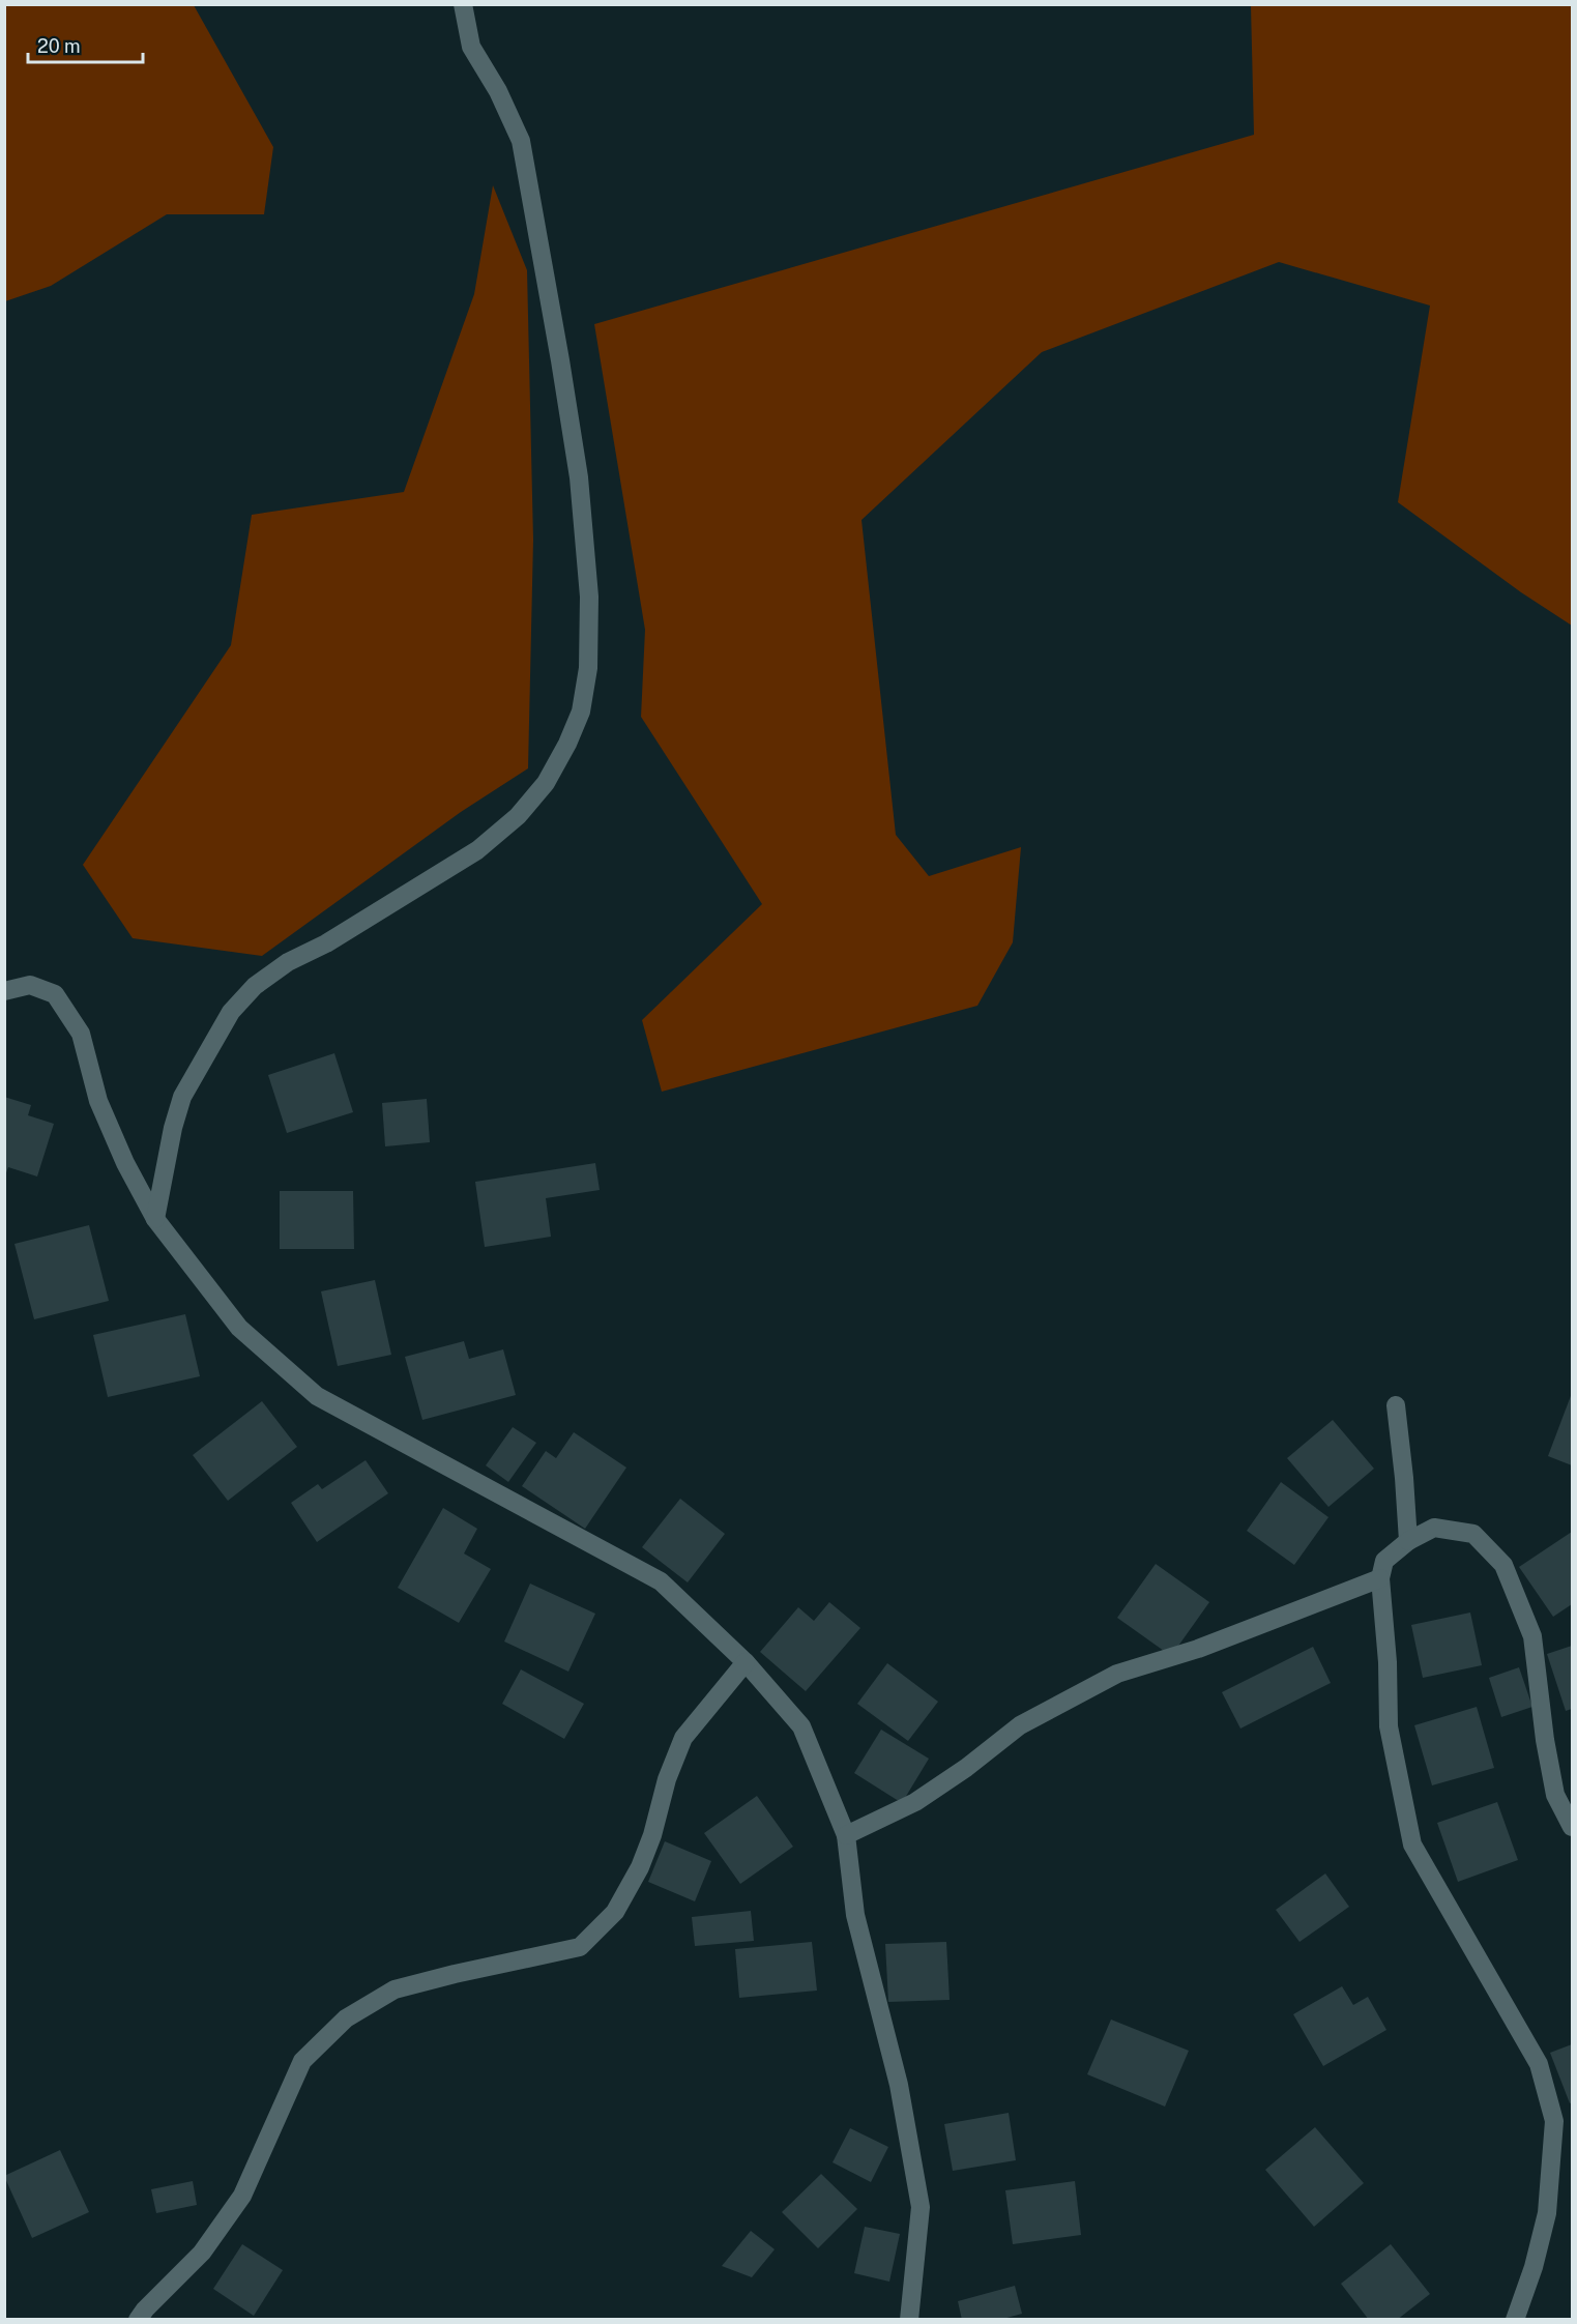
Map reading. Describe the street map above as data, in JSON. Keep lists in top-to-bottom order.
{
  "scale_bar": "20 m"
}
